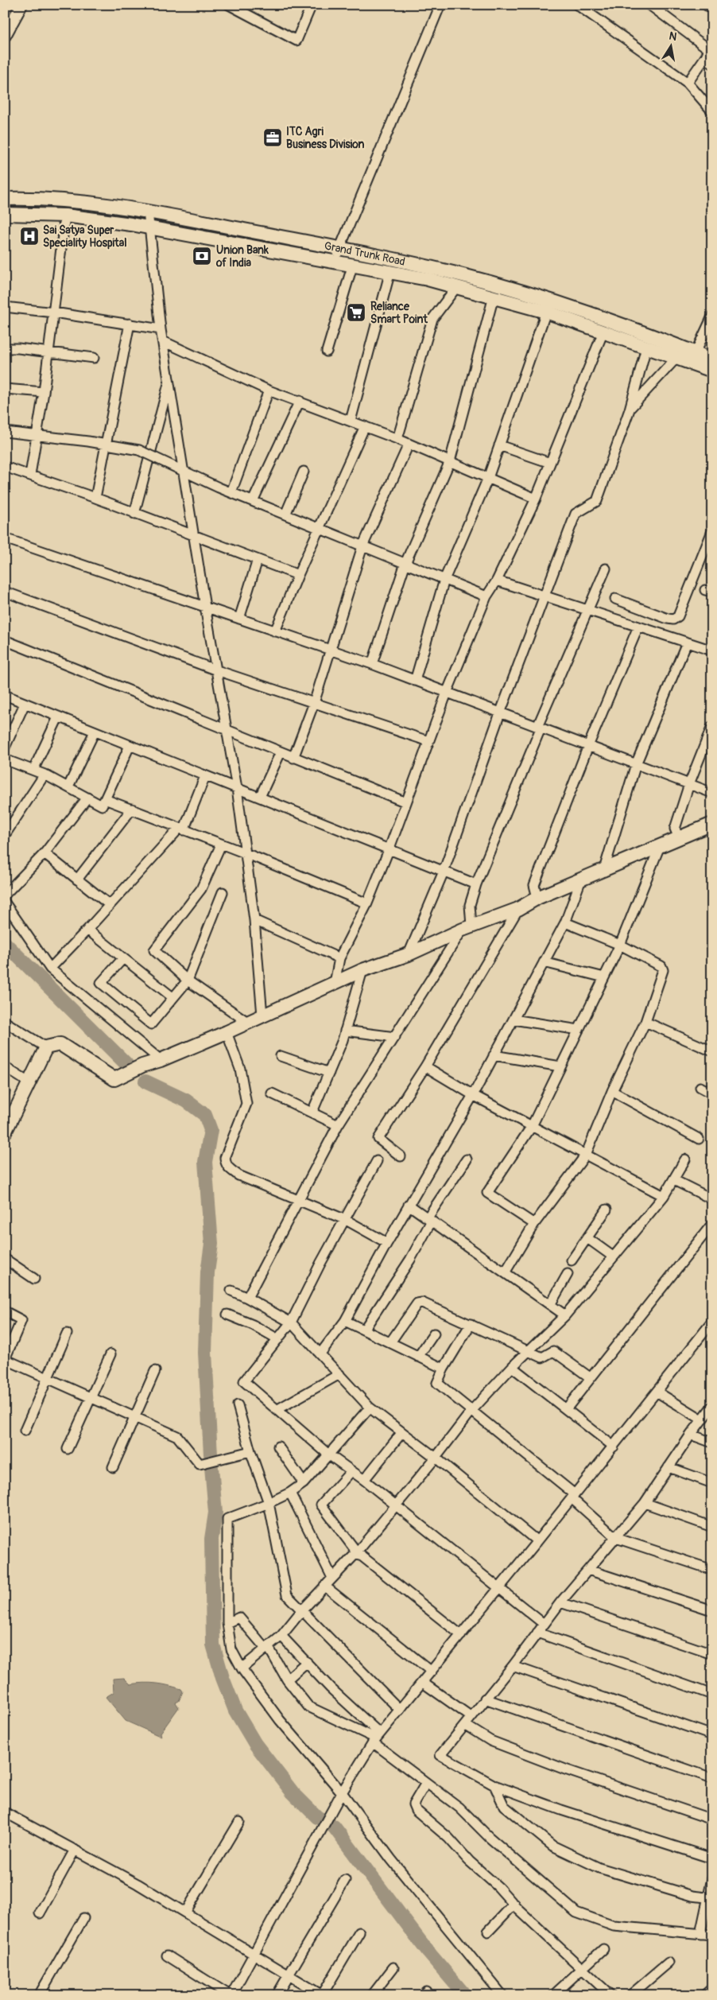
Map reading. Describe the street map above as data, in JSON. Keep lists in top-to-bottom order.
{
  "streets": {
    "main road": ["Grand Trunk Road"]
  },
  "places": {
    "office": ["ITC Agri Business Division"],
    "hospital": ["Sai Satya Super Speciality Hospital"],
    "bank": ["Union Bank of India"],
    "supermarket": ["Reliance Smart Point"]
  },
  "north": "top"
}
